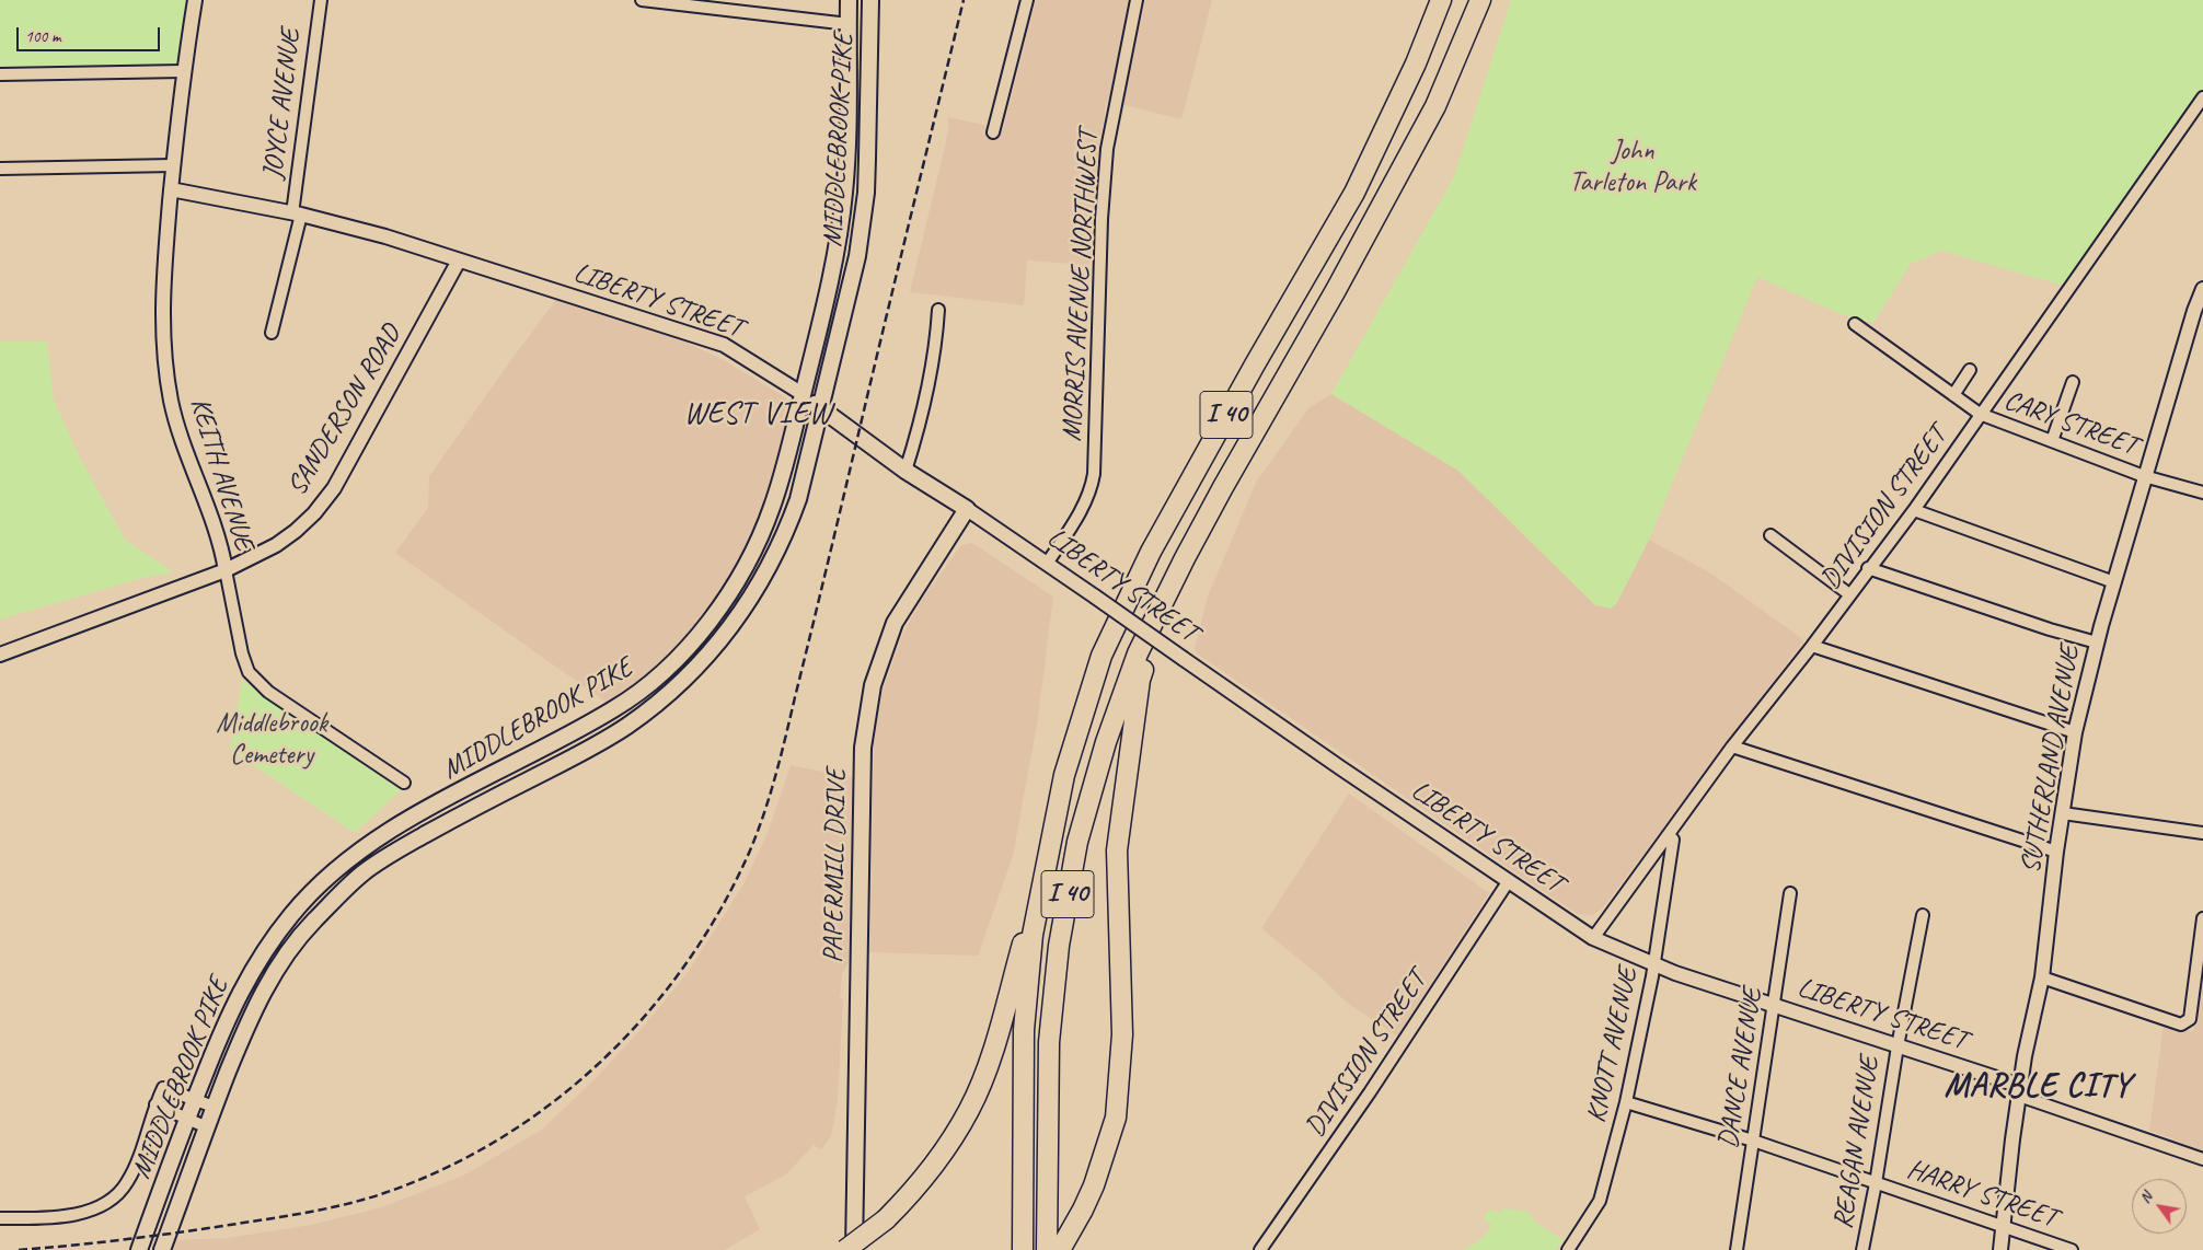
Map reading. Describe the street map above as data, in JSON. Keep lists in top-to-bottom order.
{
  "streets": {
    "highway": ["I 40"],
    "main road": ["MIDDLEBROOK PIKE", "LIBERTY STREET", "PAPERMILL DRIVE"],
    "street": [
      "JOYCE AVENUE",
      "MORRIS AVENUE NORTHWEST",
      "SANDERSON ROAD",
      "CARY STREET",
      "KEITH AVENUE",
      "DIVISION STREET",
      "SUTHERLAND AVENUE",
      "KNOTT AVENUE",
      "DANCE AVENUE",
      "REAGAN AVENUE",
      "HARRY STREET"
    ]
  },
  "crossings": [
    ["JOYCE AVENUE", "LIBERTY STREET"],
    ["MIDDLEBROOK PIKE", "LIBERTY STREET"],
    ["MORRIS AVENUE NORTHWEST", "LIBERTY STREET"],
    ["LIBERTY STREET", "SANDERSON ROAD"],
    ["LIBERTY STREET", "KEITH AVENUE"],
    ["LIBERTY STREET", "DIVISION STREET"],
    ["LIBERTY STREET", "SUTHERLAND AVENUE"],
    ["LIBERTY STREET", "PAPERMILL DRIVE"],
    ["LIBERTY STREET", "KNOTT AVENUE"],
    ["LIBERTY STREET", "DANCE AVENUE"],
    ["LIBERTY STREET", "REAGAN AVENUE"],
    ["SANDERSON ROAD", "KEITH AVENUE"],
    ["CARY STREET", "DIVISION STREET"],
    ["CARY STREET", "SUTHERLAND AVENUE"],
    ["DIVISION STREET", "KNOTT AVENUE"],
    ["SUTHERLAND AVENUE", "HARRY STREET"],
    ["KNOTT AVENUE", "HARRY STREET"],
    ["DANCE AVENUE", "HARRY STREET"],
    ["REAGAN AVENUE", "HARRY STREET"]
  ],
  "districts": ["WEST VIEW", "MARBLE CITY"],
  "parks": ["John Tarleton Park", "Middlebrook Cemetery"],
  "scale_bar": "100 m",
  "north": "top left"
}
